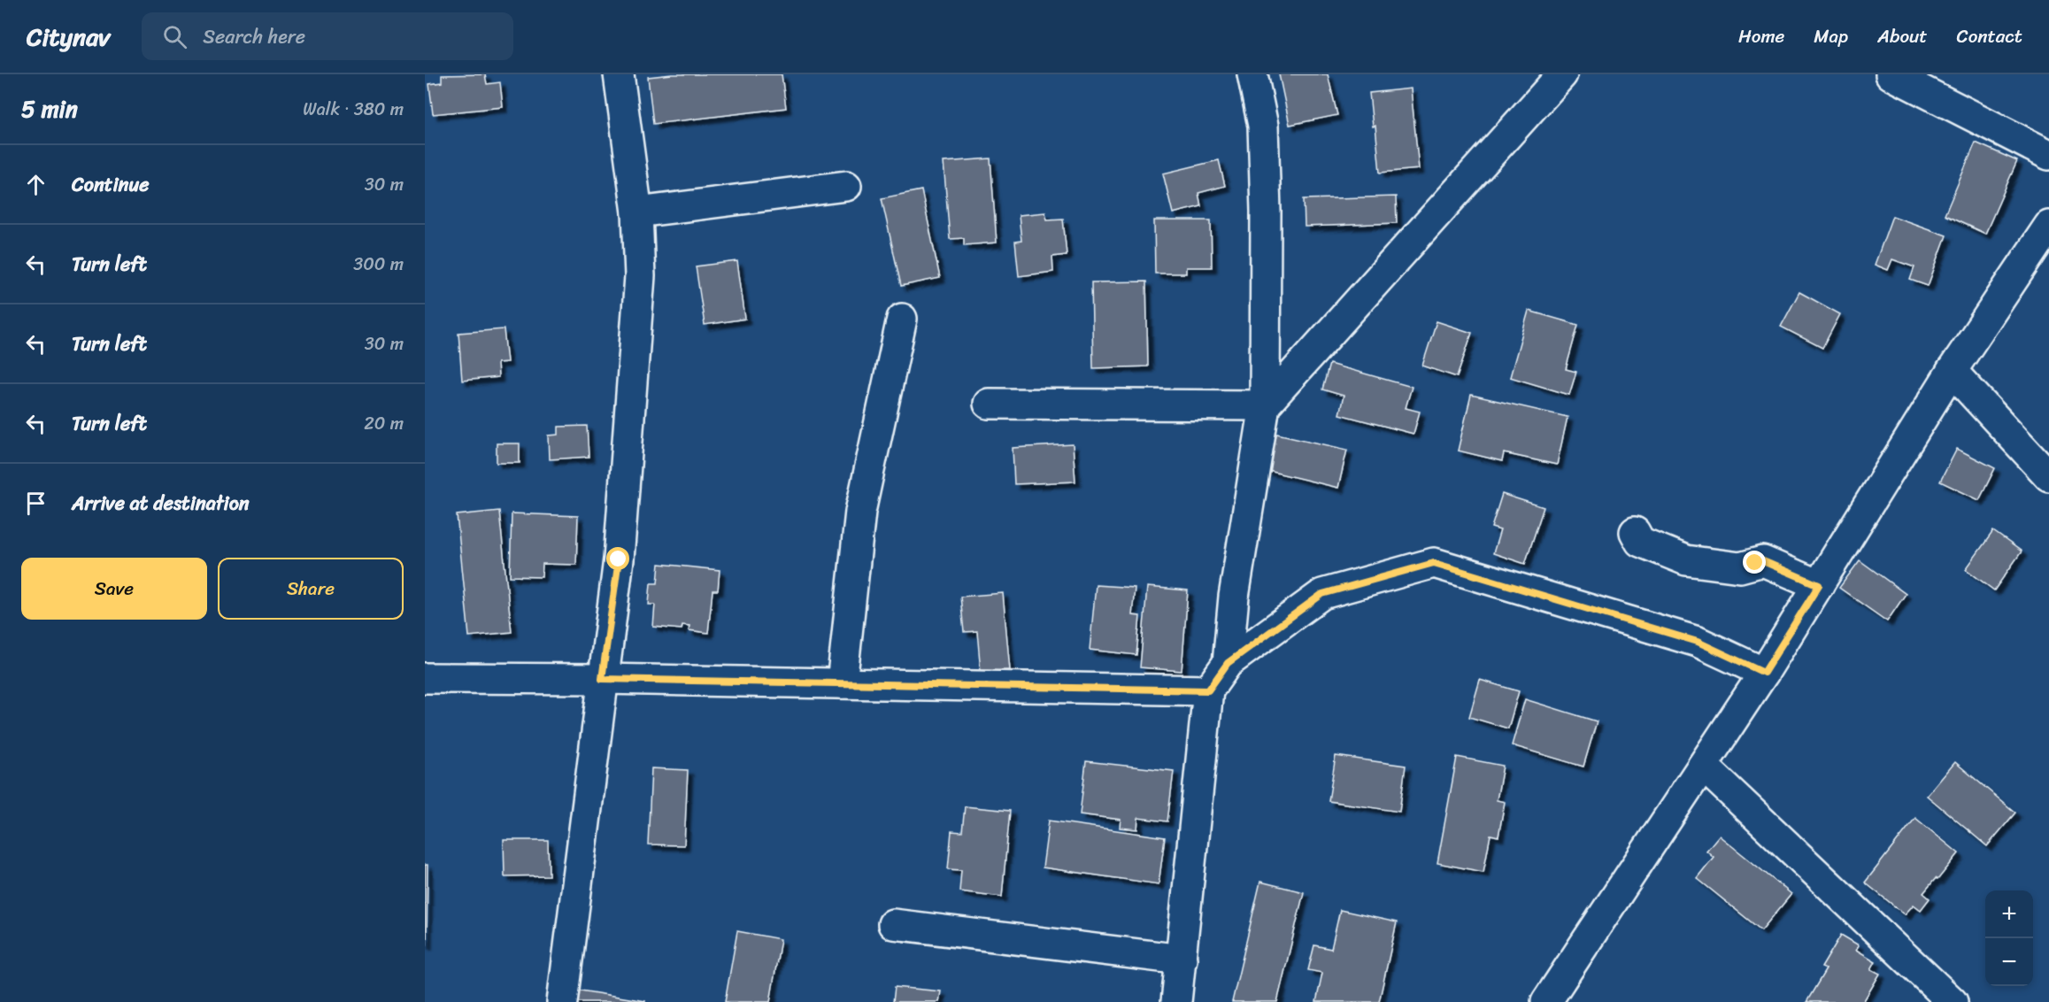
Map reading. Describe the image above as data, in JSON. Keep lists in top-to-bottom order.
{
  "page": {
    "header": "Citynav",
    "search": "Search here",
    "nav": [
      "Home",
      "Map",
      "About",
      "Contact"
    ],
    "heading": ["5 min", "Walk · 380 m"],
    "list": [
      ["Continue", "30 m"],
      ["Turn left", "300 m"],
      ["Turn left", "30 m"],
      ["Turn left", "20 m"],
      "Arrive at destination"
    ],
    "buttons": ["Save", "Share"],
    "map_buttons": ["+", "−"]
  }
}
